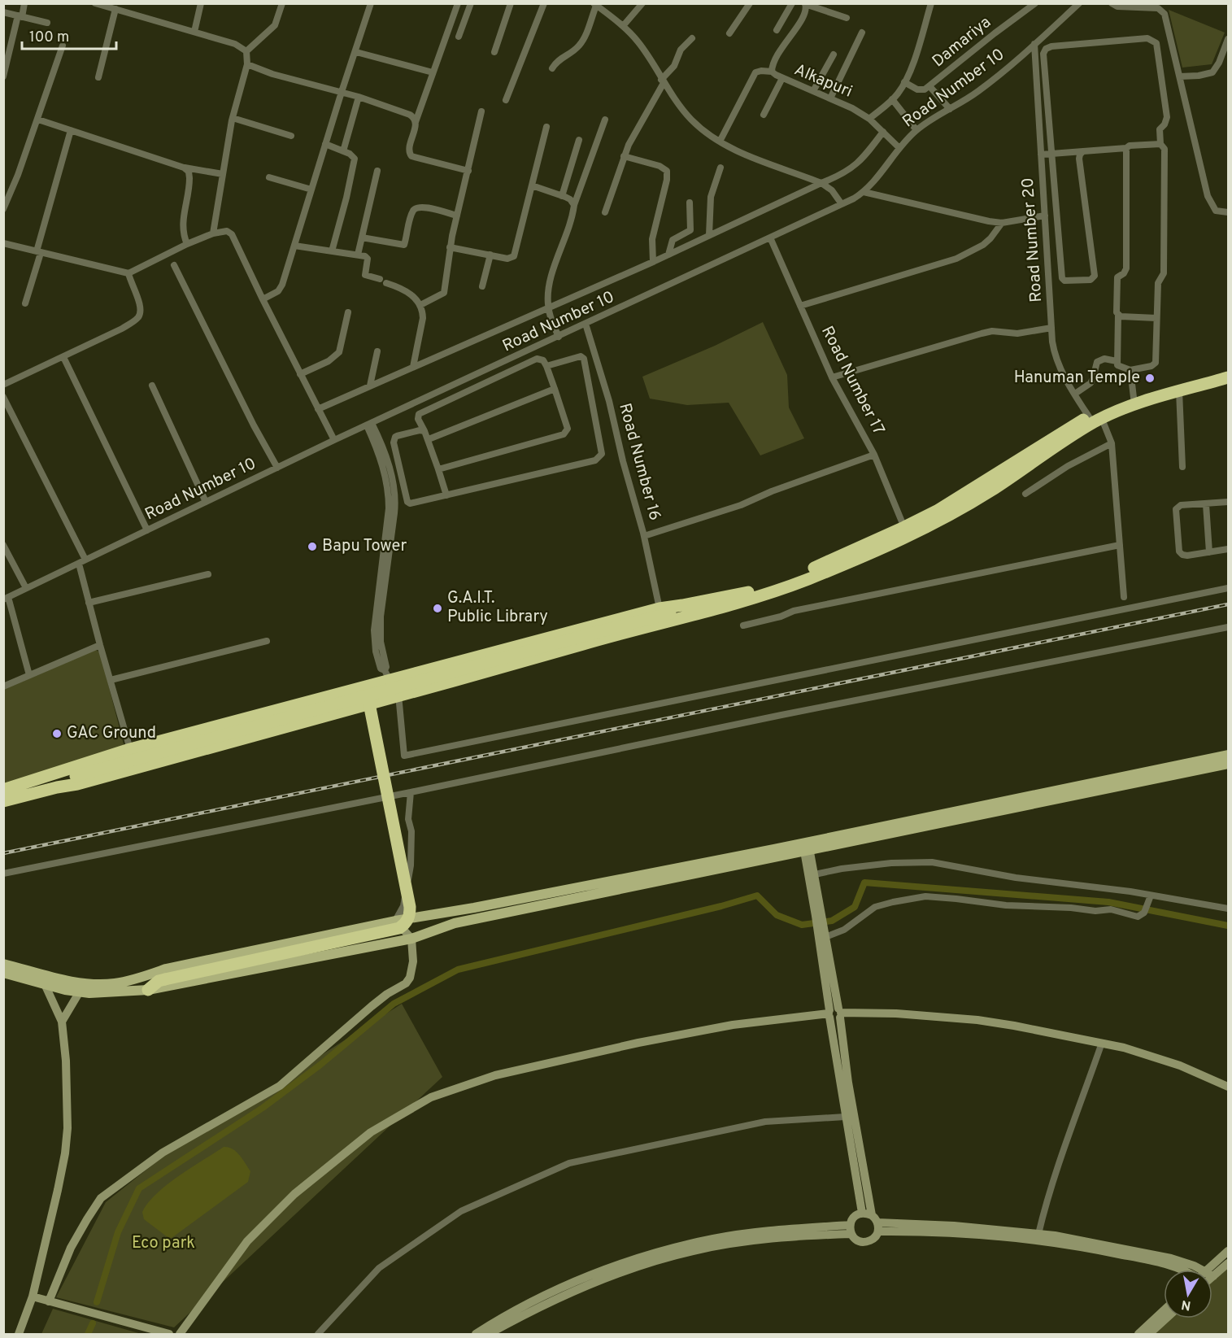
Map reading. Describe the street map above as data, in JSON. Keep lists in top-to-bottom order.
{
  "streets": {
    "street": [
      "Damariya",
      "Alkapuri",
      "Road Number 10",
      "Road Number 20",
      "Road Number 17",
      "Road Number 16"
    ]
  },
  "crossings": [
    ["Alkapuri", "Road Number 10"],
    ["Road Number 10", "Road Number 20"],
    ["Road Number 10", "Road Number 17"],
    ["Road Number 10", "Road Number 16"]
  ],
  "parks": ["Eco park"],
  "places": [
    "Hanuman Temple",
    "Bapu Tower",
    "G.A.I.T. Public Library",
    "GAC Ground"
  ],
  "scale_bar": "100 m",
  "north": "bottom"
}
